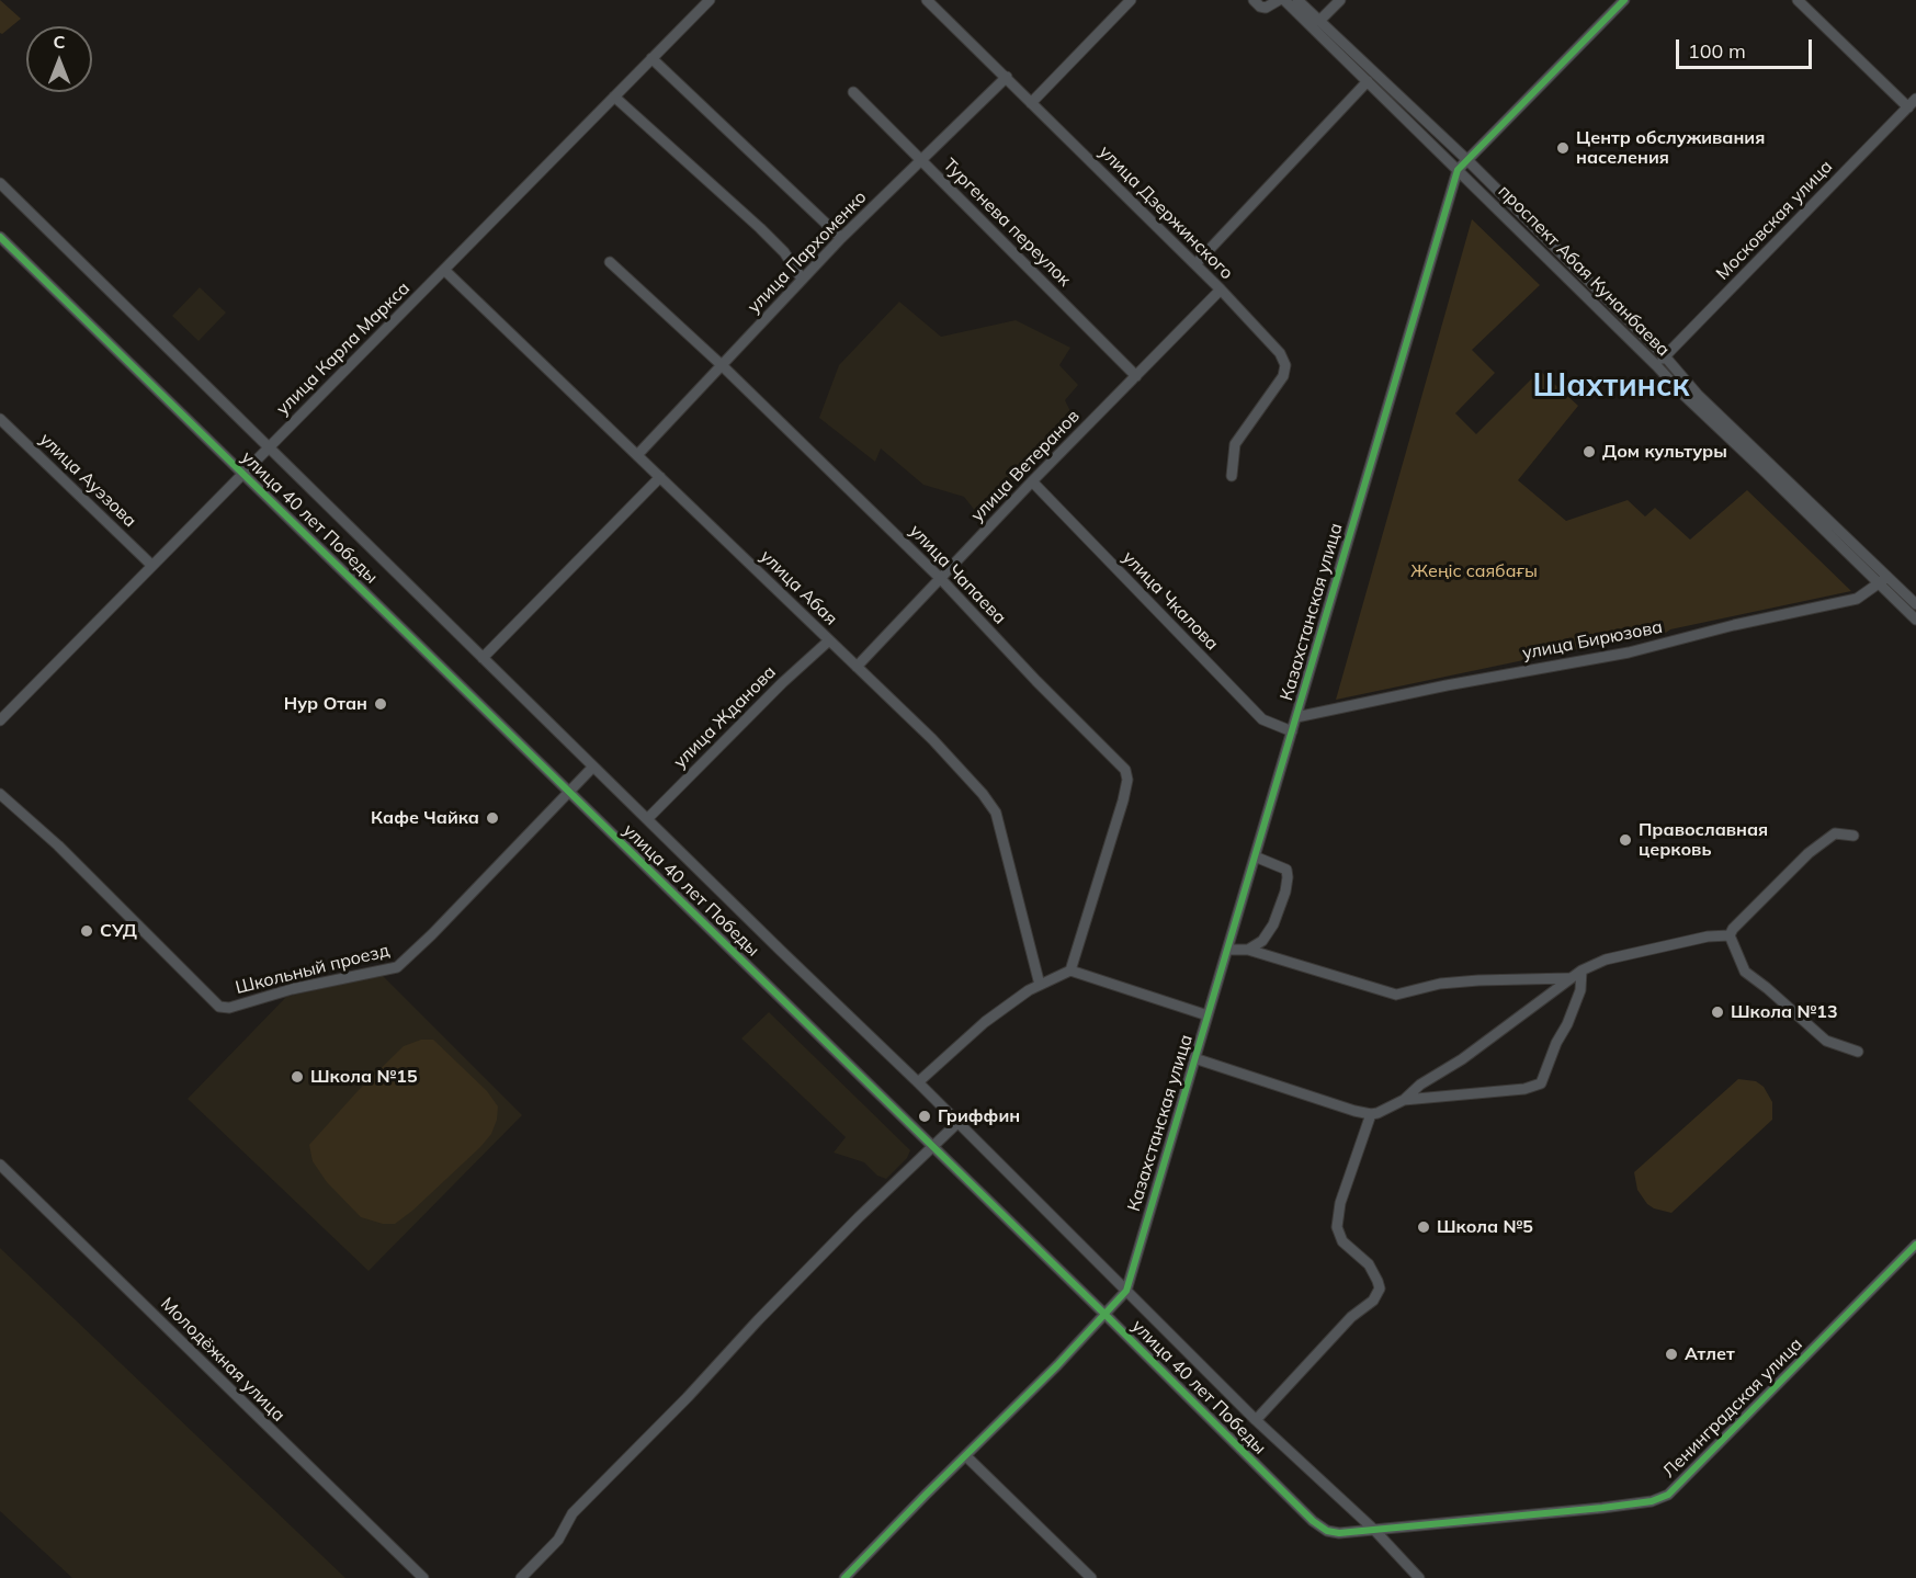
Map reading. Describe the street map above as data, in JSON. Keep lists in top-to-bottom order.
{
  "streets": {
    "street": [
      "улица Дзержинского",
      "Московская улица",
      "Тургенева переулок",
      "улица Пархоменко",
      "проспект Абая Кунанбаева",
      "улица Карла Маркса",
      "улица Ветеранов",
      "улица Ауэзова",
      "улица 40 лет Победы",
      "улица Чапаева",
      "улица Абая",
      "улица Чкалова",
      "Казахстанская улица",
      "улица Бирюзова",
      "улица Жданова",
      "Школьный проезд",
      "Молодёжная улица",
      "Ленинградская улица"
    ]
  },
  "crossings": [
    ["улица Дзержинского", "улица Пархоменко"],
    ["улица Дзержинского", "улица Ветеранов"],
    ["Московская улица", "проспект Абая Кунанбаева"],
    ["Тургенева переулок", "улица Пархоменко"],
    ["Тургенева переулок", "улица Ветеранов"],
    ["улица Пархоменко", "улица Чапаева"],
    ["улица Пархоменко", "улица Абая"],
    ["проспект Абая Кунанбаева", "Казахстанская улица"],
    ["проспект Абая Кунанбаева", "улица Бирюзова"],
    ["улица Карла Маркса", "улица Ауэзова"],
    ["улица Карла Маркса", "улица 40 лет Победы"],
    ["улица Карла Маркса", "улица Абая"],
    ["улица Ветеранов", "улица Чапаева"],
    ["улица Ветеранов", "улица Абая"],
    ["улица Ветеранов", "улица Чкалова"],
    ["улица 40 лет Победы", "Казахстанская улица"],
    ["улица 40 лет Победы", "улица Жданова"],
    ["улица 40 лет Победы", "Школьный проезд"],
    ["улица 40 лет Победы", "Ленинградская улица"],
    ["улица Абая", "улица Жданова"],
    ["улица Чкалова", "Казахстанская улица"],
    ["Казахстанская улица", "улица Бирюзова"]
  ],
  "districts": ["Шахтинск"],
  "parks": ["Жеңіс саябағы"],
  "places": [
    "Центр обслуживания населения",
    "Дом культуры",
    "Нур Отан",
    "Кафе Чайка",
    "Православная церковь",
    "СУД",
    "Школа №13",
    "Школа №15",
    "Гриффин",
    "Школа №5",
    "Атлет"
  ],
  "scale_bar": "100 m",
  "north": "top"
}
